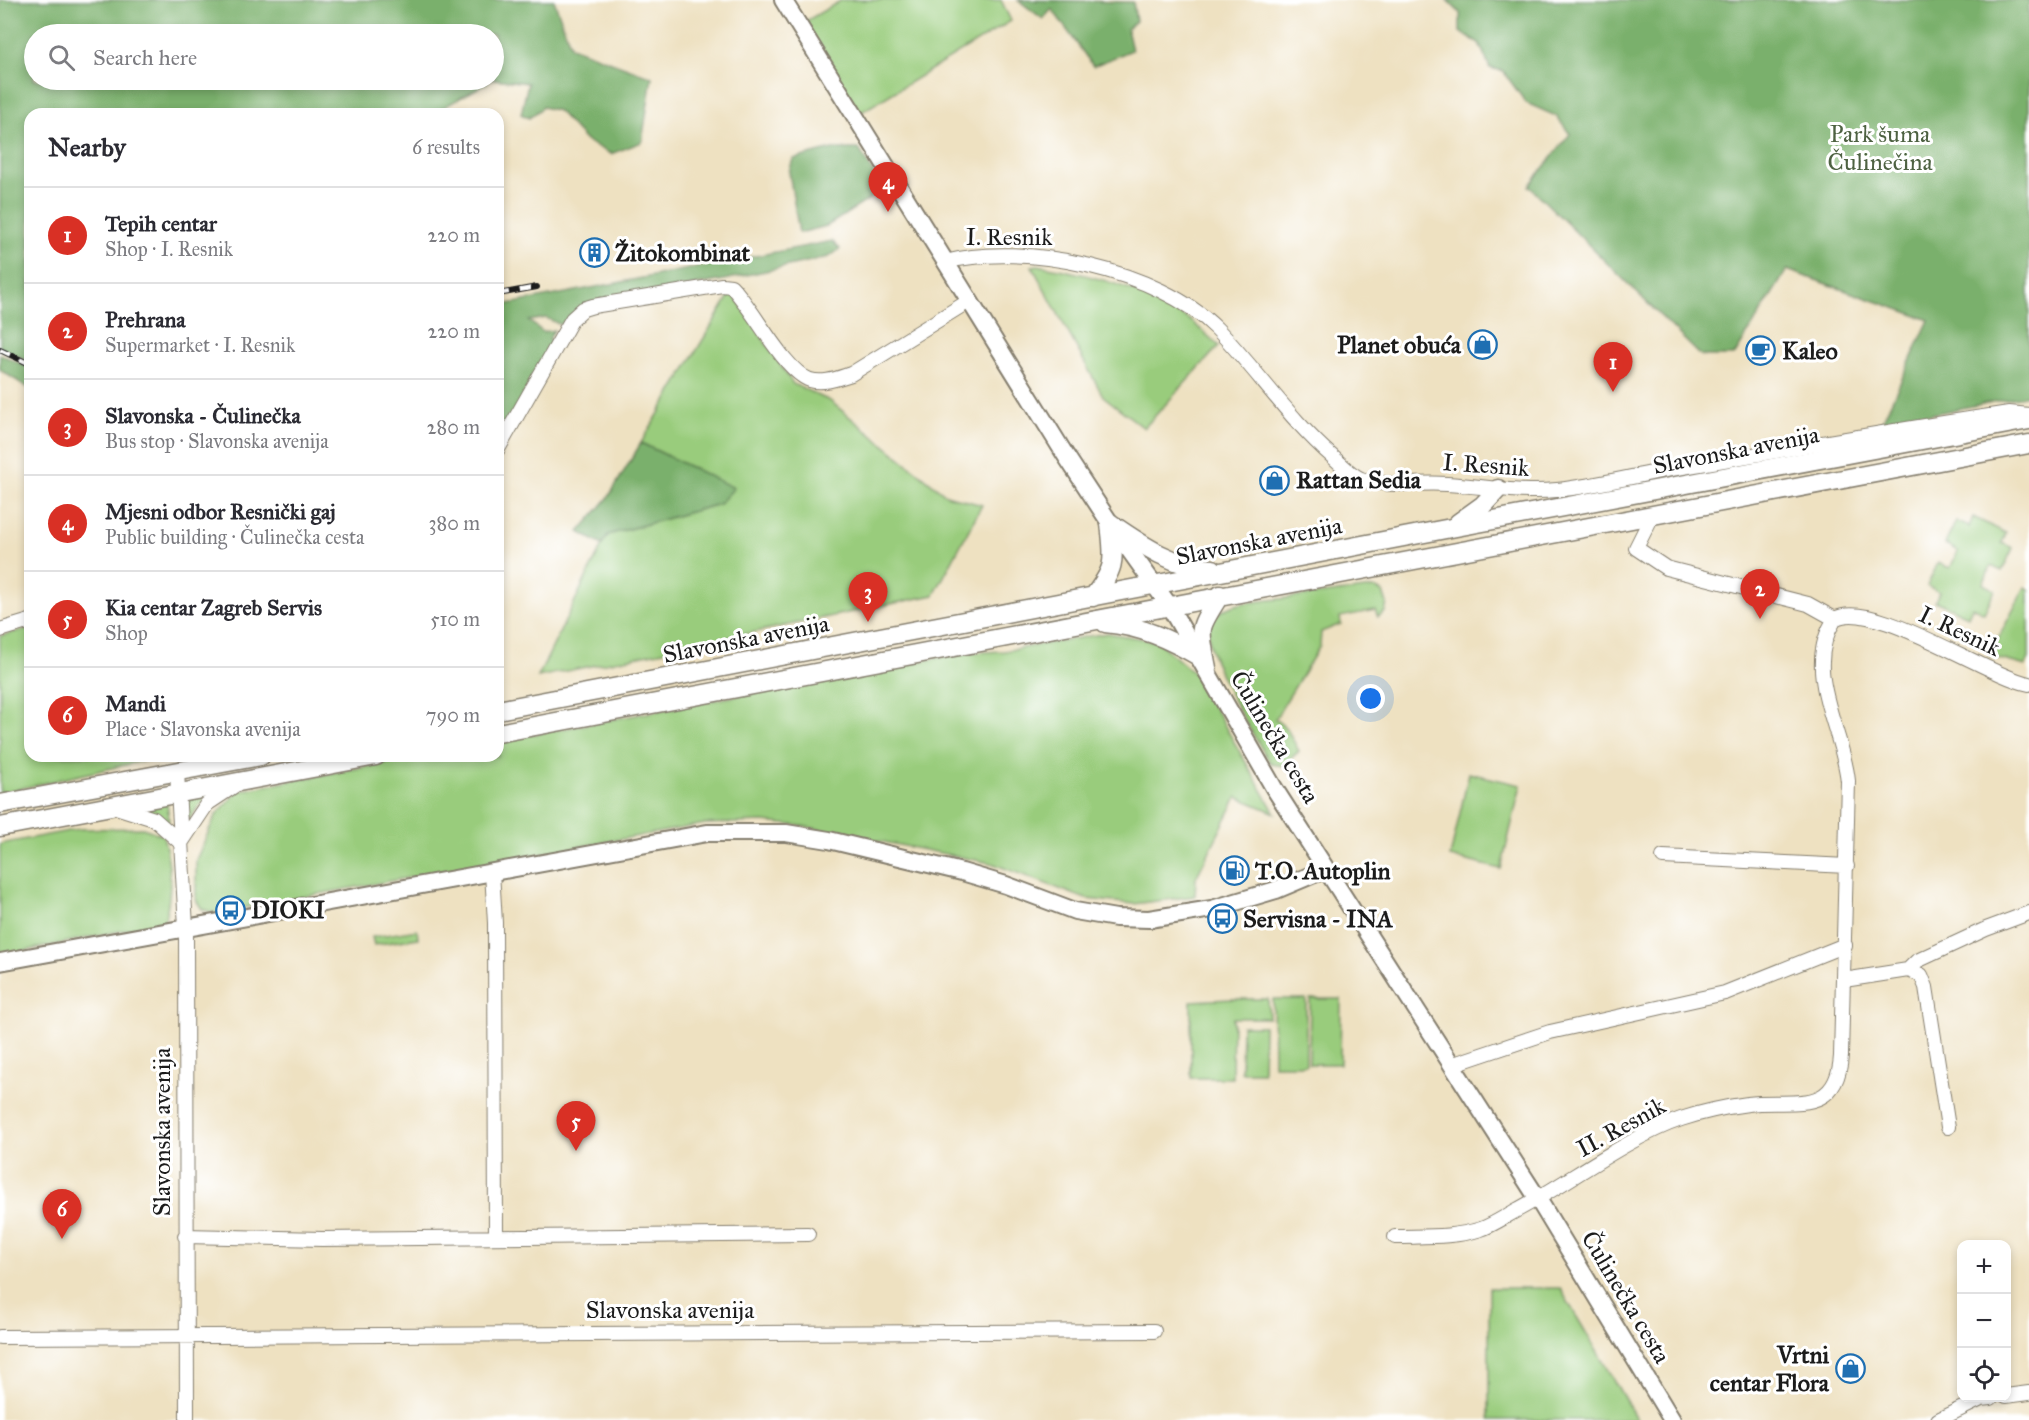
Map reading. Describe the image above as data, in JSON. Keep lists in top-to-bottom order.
{
  "streets": {
    "main road": ["Slavonska avenija"],
    "street": ["I. Resnik", "Čulinečka cesta", "II. Resnik"]
  },
  "crossings": [
    ["I. Resnik", "Slavonska avenija"],
    ["I. Resnik", "Čulinečka cesta"],
    ["I. Resnik", "II. Resnik"],
    ["Slavonska avenija", "Čulinečka cesta"],
    ["Slavonska avenija", "II. Resnik"],
    ["Čulinečka cesta", "II. Resnik"]
  ],
  "parks": ["Park šuma Čulinečina"],
  "places": {
    "building": ["Žitokombinat"],
    "shop": ["Planet obuća", "Rattan Sedia", "Vrtni centar Flora"],
    "cafe": ["Kaleo"],
    "fuel station": ["T.O. Autoplin"],
    "bus stop": ["DIOKI", "Servisna - INA"]
  },
  "page": {
    "search": "Search here",
    "heading": ["Nearby", "6 results"],
    "pins": [
      "4",
      "1",
      "2",
      "3",
      "5",
      "6"
    ],
    "list": [
      {
        "mark": "1",
        "name": "Tepih centar",
        "note": "Shop · I. Resnik",
        "value": "220 m"
      },
      {
        "mark": "2",
        "name": "Prehrana",
        "note": "Supermarket · I. Resnik",
        "value": "220 m"
      },
      {
        "mark": "3",
        "name": "Slavonska - Čulinečka",
        "note": "Bus stop · Slavonska avenija",
        "value": "280 m"
      },
      {
        "mark": "4",
        "name": "Mjesni odbor Resnički gaj",
        "note": "Public building · Čulinečka cesta",
        "value": "380 m"
      },
      {
        "mark": "5",
        "name": "Kia centar Zagreb Servis",
        "note": "Shop",
        "value": "510 m"
      },
      {
        "mark": "6",
        "name": "Mandi",
        "note": "Place · Slavonska avenija",
        "value": "790 m"
      }
    ],
    "map_buttons": ["+", "−"]
  }
}
